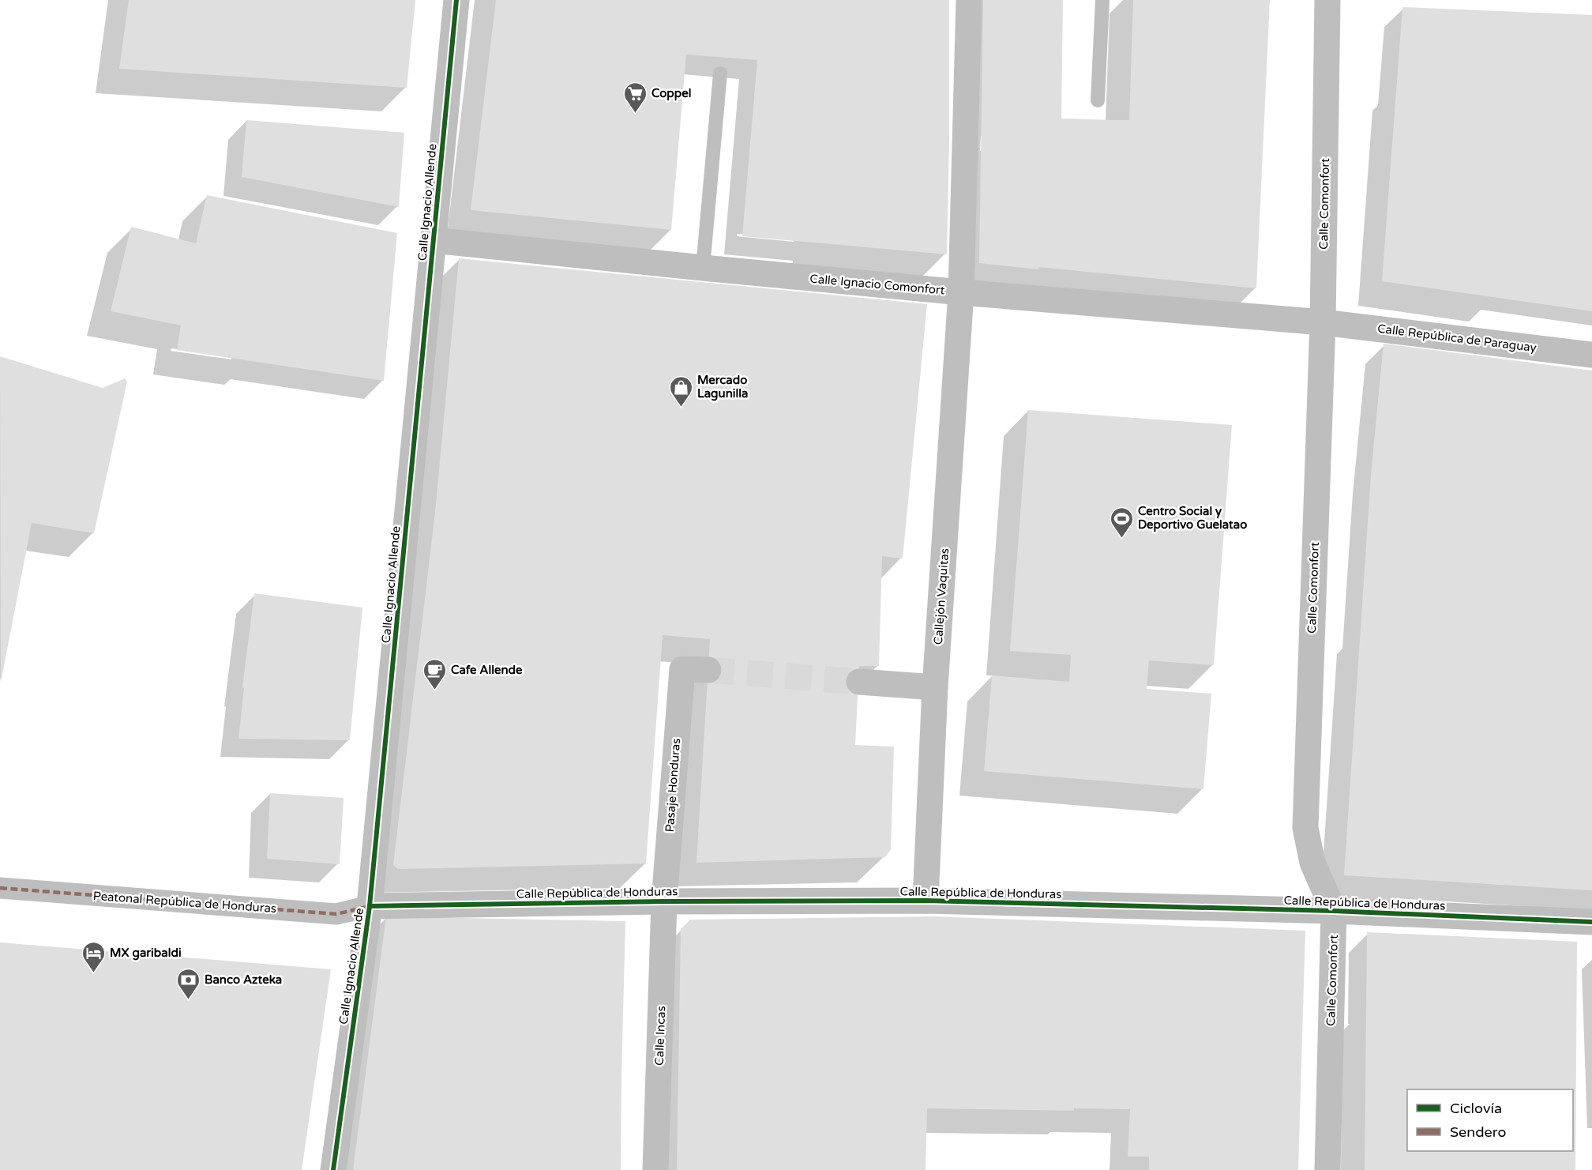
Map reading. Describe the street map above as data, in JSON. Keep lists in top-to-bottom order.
{
  "streets": {
    "street": [
      "Calle Ignacio Allende",
      "Calle Comonfort",
      "Calle Ignacio Comonfort",
      "Calle República de Paraguay",
      "Callejón Vaquitas",
      "Pasaje Honduras",
      "Calle República de Honduras",
      "Peatonal República de Honduras",
      "Calle Incas"
    ]
  },
  "crossings": [
    ["Calle Ignacio Allende", "Calle Ignacio Comonfort"],
    ["Calle Ignacio Allende", "Calle República de Honduras"],
    ["Calle Ignacio Allende", "Peatonal República de Honduras"],
    ["Calle Comonfort", "Calle Ignacio Comonfort"],
    ["Calle Comonfort", "Calle República de Paraguay"],
    ["Calle Comonfort", "Calle República de Honduras"],
    ["Calle Ignacio Comonfort", "Calle República de Paraguay"],
    ["Calle Ignacio Comonfort", "Callejón Vaquitas"],
    ["Callejón Vaquitas", "Calle República de Honduras"],
    ["Pasaje Honduras", "Calle República de Honduras"],
    ["Pasaje Honduras", "Calle Incas"],
    ["Calle República de Honduras", "Peatonal República de Honduras"],
    ["Calle República de Honduras", "Calle Incas"]
  ],
  "places": {
    "supermarket": ["Coppel"],
    "shop": ["Mercado Lagunilla"],
    "sports": ["Centro Social y Deportivo Guelatao"],
    "cafe": ["Cafe Allende"],
    "hotel": ["MX garibaldi"],
    "bank": ["Banco Azteka"]
  },
  "legend": ["Ciclovía", "Sendero"]
}
